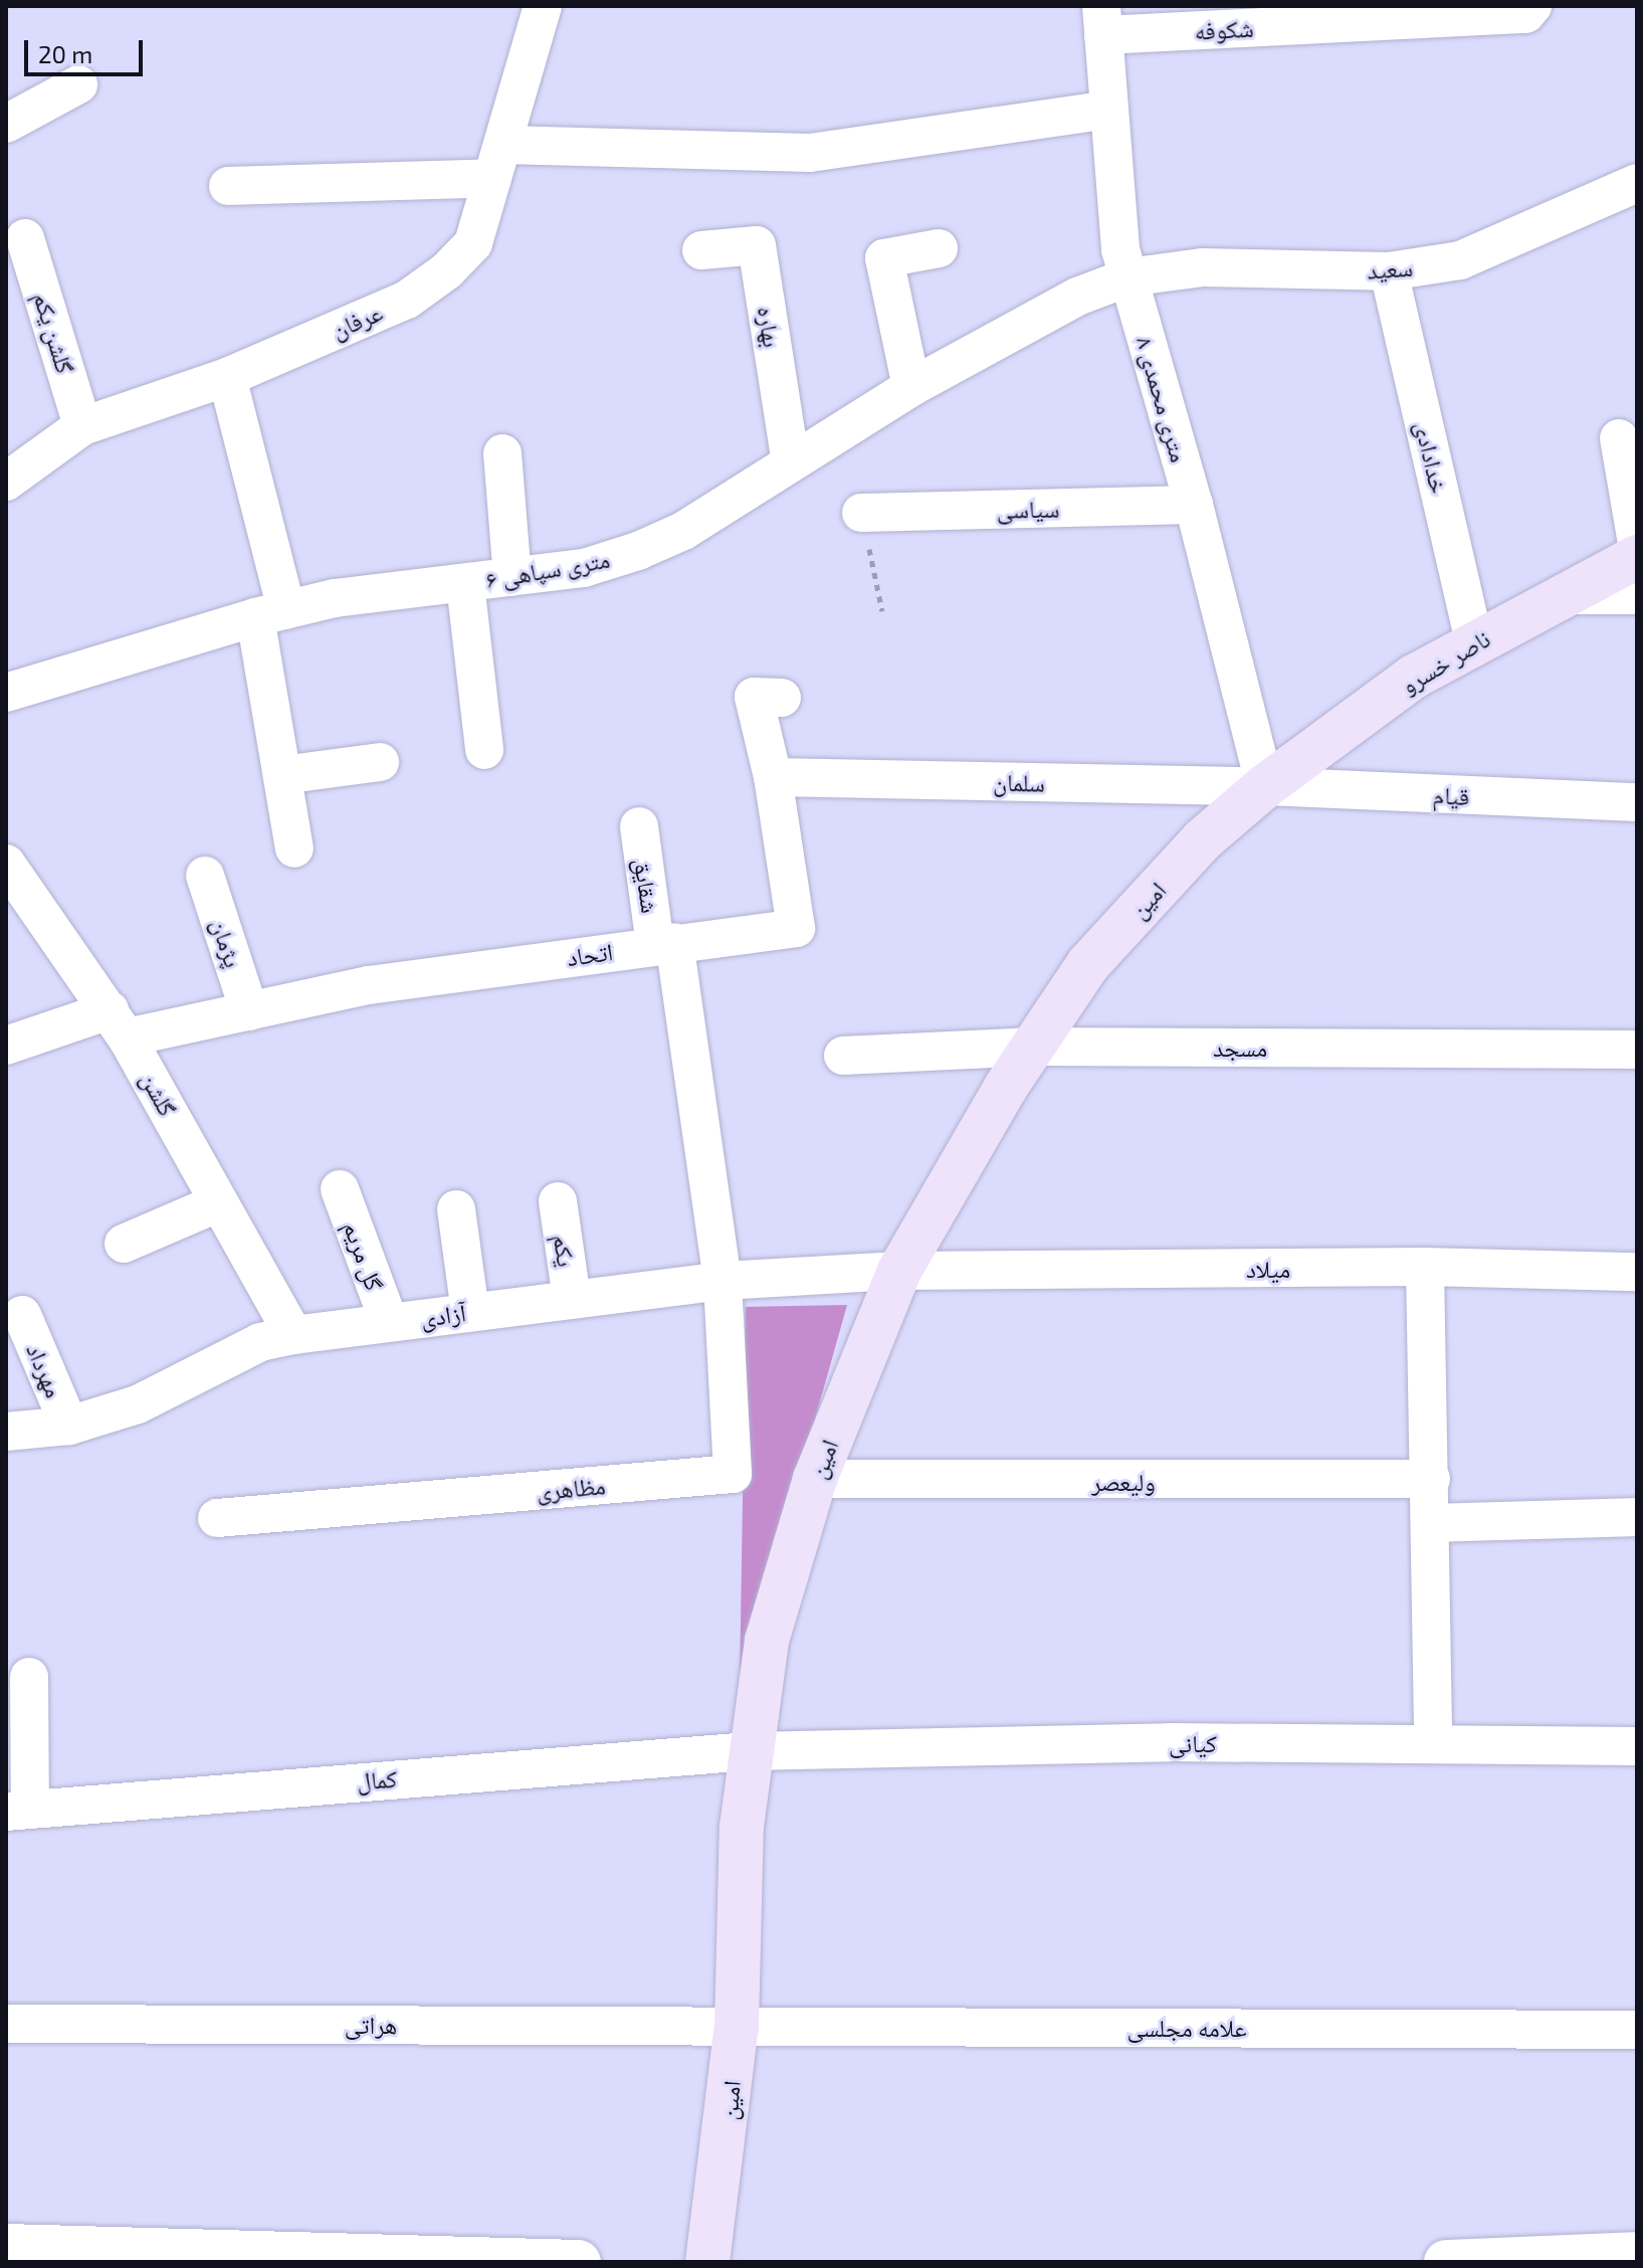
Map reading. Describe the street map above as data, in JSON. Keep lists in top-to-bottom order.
{
  "streets": {
    "main road": ["ناصر خسرو", "امین"],
    "street": [
      "شکوفه",
      "سعید",
      "عرفان",
      "بهاره",
      "گلشن یکم",
      "۸ متری محمدی",
      "خدادادی",
      "سیاسی",
      "۶ متری سپاهی",
      "سلمان",
      "قیام",
      "شقایق",
      "پژمان",
      "اتحاد",
      "مسجد",
      "گلشن",
      "یکم",
      "گل مریم",
      "میلاد",
      "آزادی",
      "مهرداد",
      "ولیعصر",
      "مظاهری",
      "کیانی",
      "کمال",
      "هراتی",
      "علامه مجلسی"
    ]
  },
  "crossings": [
    ["شکوفه", "۸ متری محمدی"],
    ["سعید", "۸ متری محمدی"],
    ["سعید", "خدادادی"],
    ["سعید", "۶ متری سپاهی"],
    ["عرفان", "گلشن یکم"],
    ["بهاره", "۶ متری سپاهی"],
    ["۸ متری محمدی", "سیاسی"],
    ["۸ متری محمدی", "۶ متری سپاهی"],
    ["۸ متری محمدی", "ناصر خسرو"],
    ["۸ متری محمدی", "سلمان"],
    ["۸ متری محمدی", "قیام"],
    ["۸ متری محمدی", "امین"],
    ["خدادادی", "ناصر خسرو"],
    ["ناصر خسرو", "سلمان"],
    ["ناصر خسرو", "قیام"],
    ["ناصر خسرو", "امین"],
    ["سلمان", "قیام"],
    ["سلمان", "امین"],
    ["سلمان", "اتحاد"],
    ["قیام", "امین"],
    ["شقایق", "اتحاد"],
    ["شقایق", "آزادی"],
    ["شقایق", "مظاهری"],
    ["امین", "مسجد"],
    ["امین", "میلاد"],
    ["امین", "آزادی"],
    ["امین", "ولیعصر"],
    ["امین", "کیانی"],
    ["امین", "کمال"],
    ["امین", "هراتی"],
    ["امین", "علامه مجلسی"],
    ["پژمان", "اتحاد"],
    ["اتحاد", "گلشن"],
    ["گلشن", "آزادی"],
    ["یکم", "آزادی"],
    ["گل مریم", "آزادی"],
    ["میلاد", "آزادی"],
    ["آزادی", "مهرداد"],
    ["آزادی", "مظاهری"],
    ["کیانی", "کمال"],
    ["هراتی", "علامه مجلسی"]
  ],
  "scale_bar": "20 m"
}
